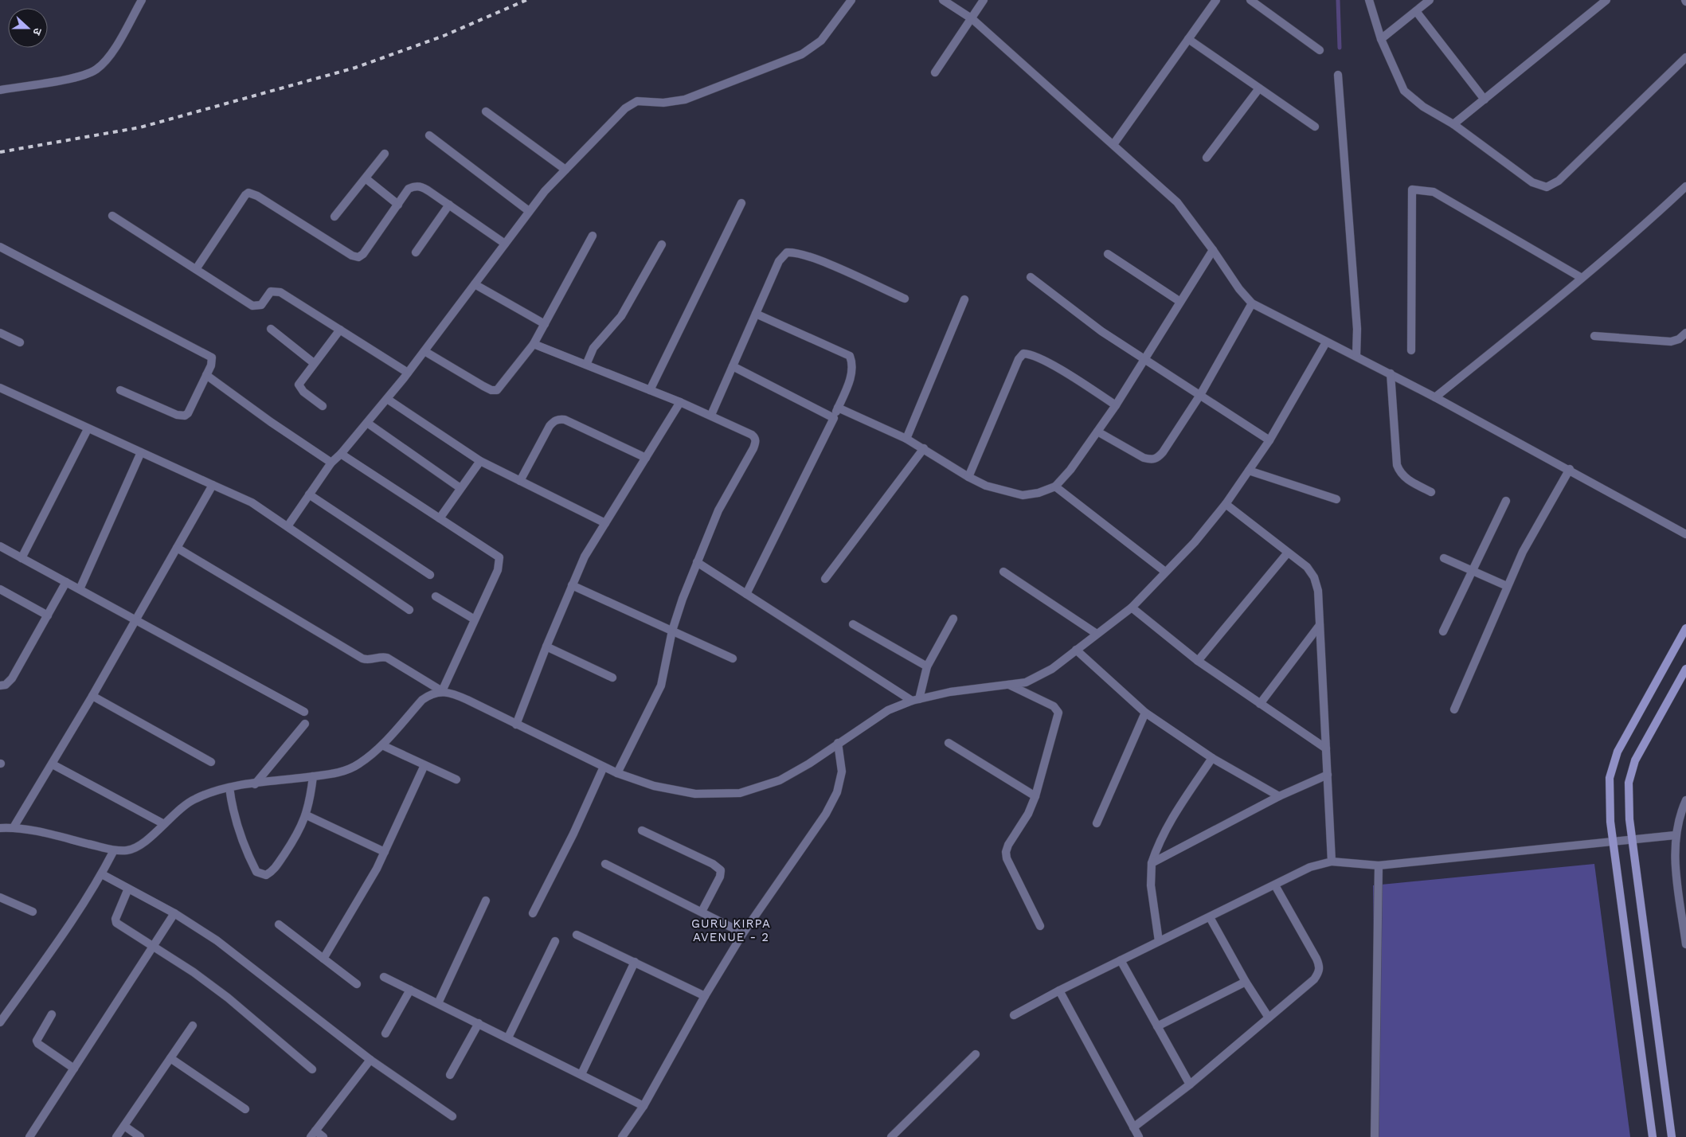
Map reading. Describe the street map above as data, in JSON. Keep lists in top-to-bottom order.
{
  "districts": ["GURU KIRPA AVENUE - 2"],
  "north": "right"
}
